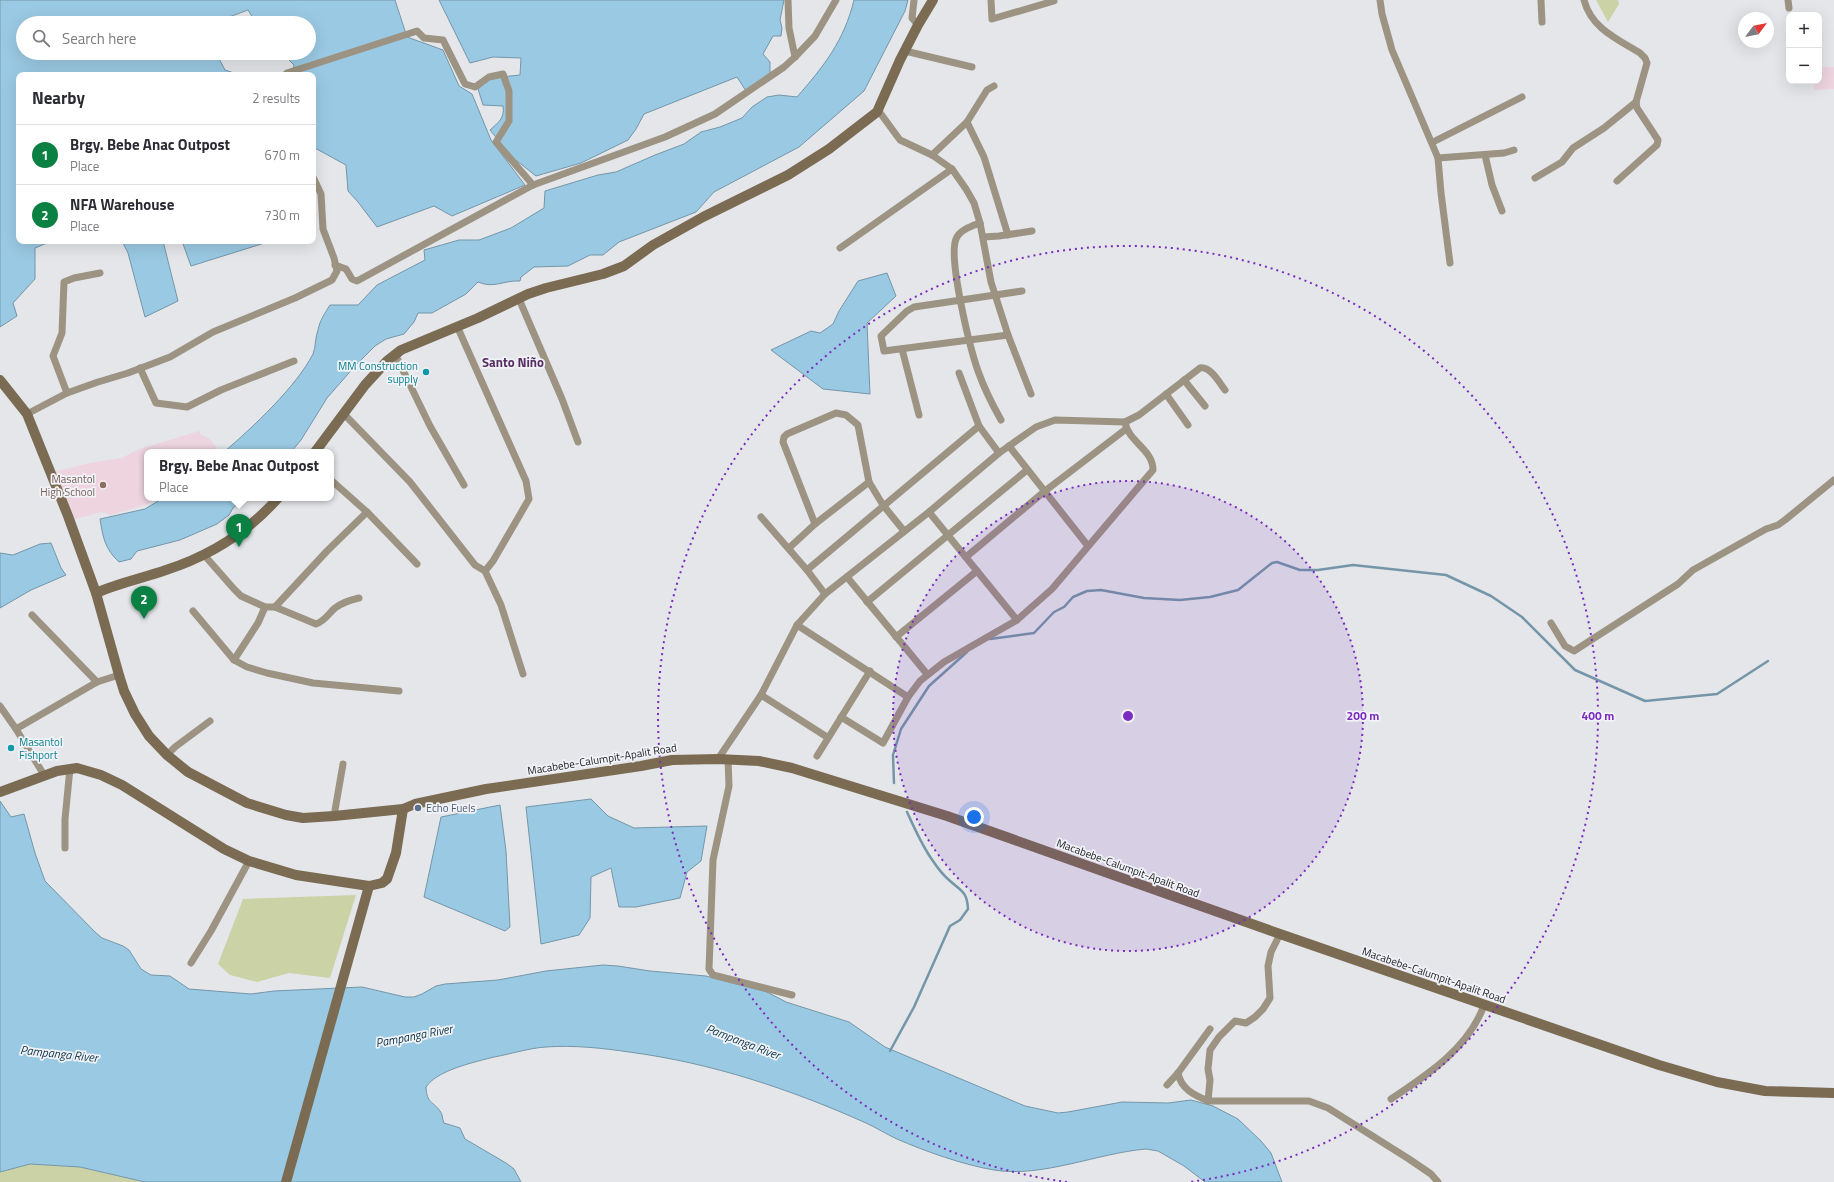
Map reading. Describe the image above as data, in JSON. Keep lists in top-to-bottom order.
{
  "streets": {
    "main road": ["Macabebe-Calumpit-Apalit Road"]
  },
  "districts": ["Santo Niño"],
  "water": ["Pampanga River"],
  "places": [
    "MM Construction supply",
    "Masantol High School",
    "Masantol Fishport",
    "Echo Fuels"
  ],
  "north": "top right",
  "page": {
    "map_buttons": ["+", "−"],
    "search": "Search here",
    "heading": ["Nearby", "2 results"],
    "list": [
      {
        "mark": "1",
        "name": "Brgy. Bebe Anac Outpost",
        "note": "Place",
        "value": "670 m"
      },
      {
        "mark": "2",
        "name": "NFA Warehouse",
        "note": "Place",
        "value": "730 m"
      }
    ],
    "popup": ["Brgy. Bebe Anac Outpost", "Place"],
    "pins": ["1", "2"]
  },
  "rings": ["200 m", "400 m"]
}
